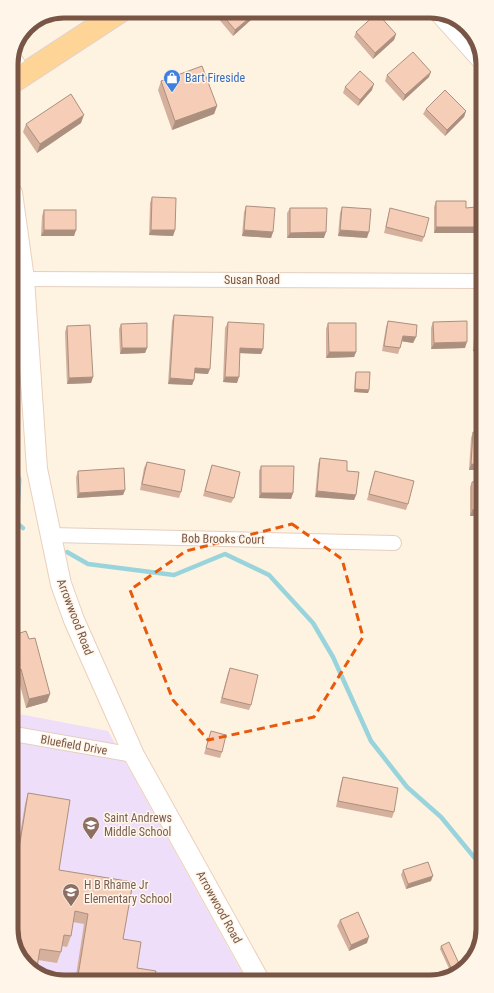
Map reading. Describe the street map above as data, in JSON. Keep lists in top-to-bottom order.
{
  "streets": {
    "street": [
      "Susan Road",
      "Bob Brooks Court",
      "Arrowwood Road",
      "Bluefield Drive"
    ]
  },
  "crossings": [
    ["Susan Road", "Arrowwood Road"],
    ["Bob Brooks Court", "Arrowwood Road"],
    ["Arrowwood Road", "Bluefield Drive"]
  ],
  "places": {
    "shop": ["Bart Fireside"],
    "school or university": ["Saint Andrews Middle School", "H B Rhame Jr Elementary School"]
  }
}
